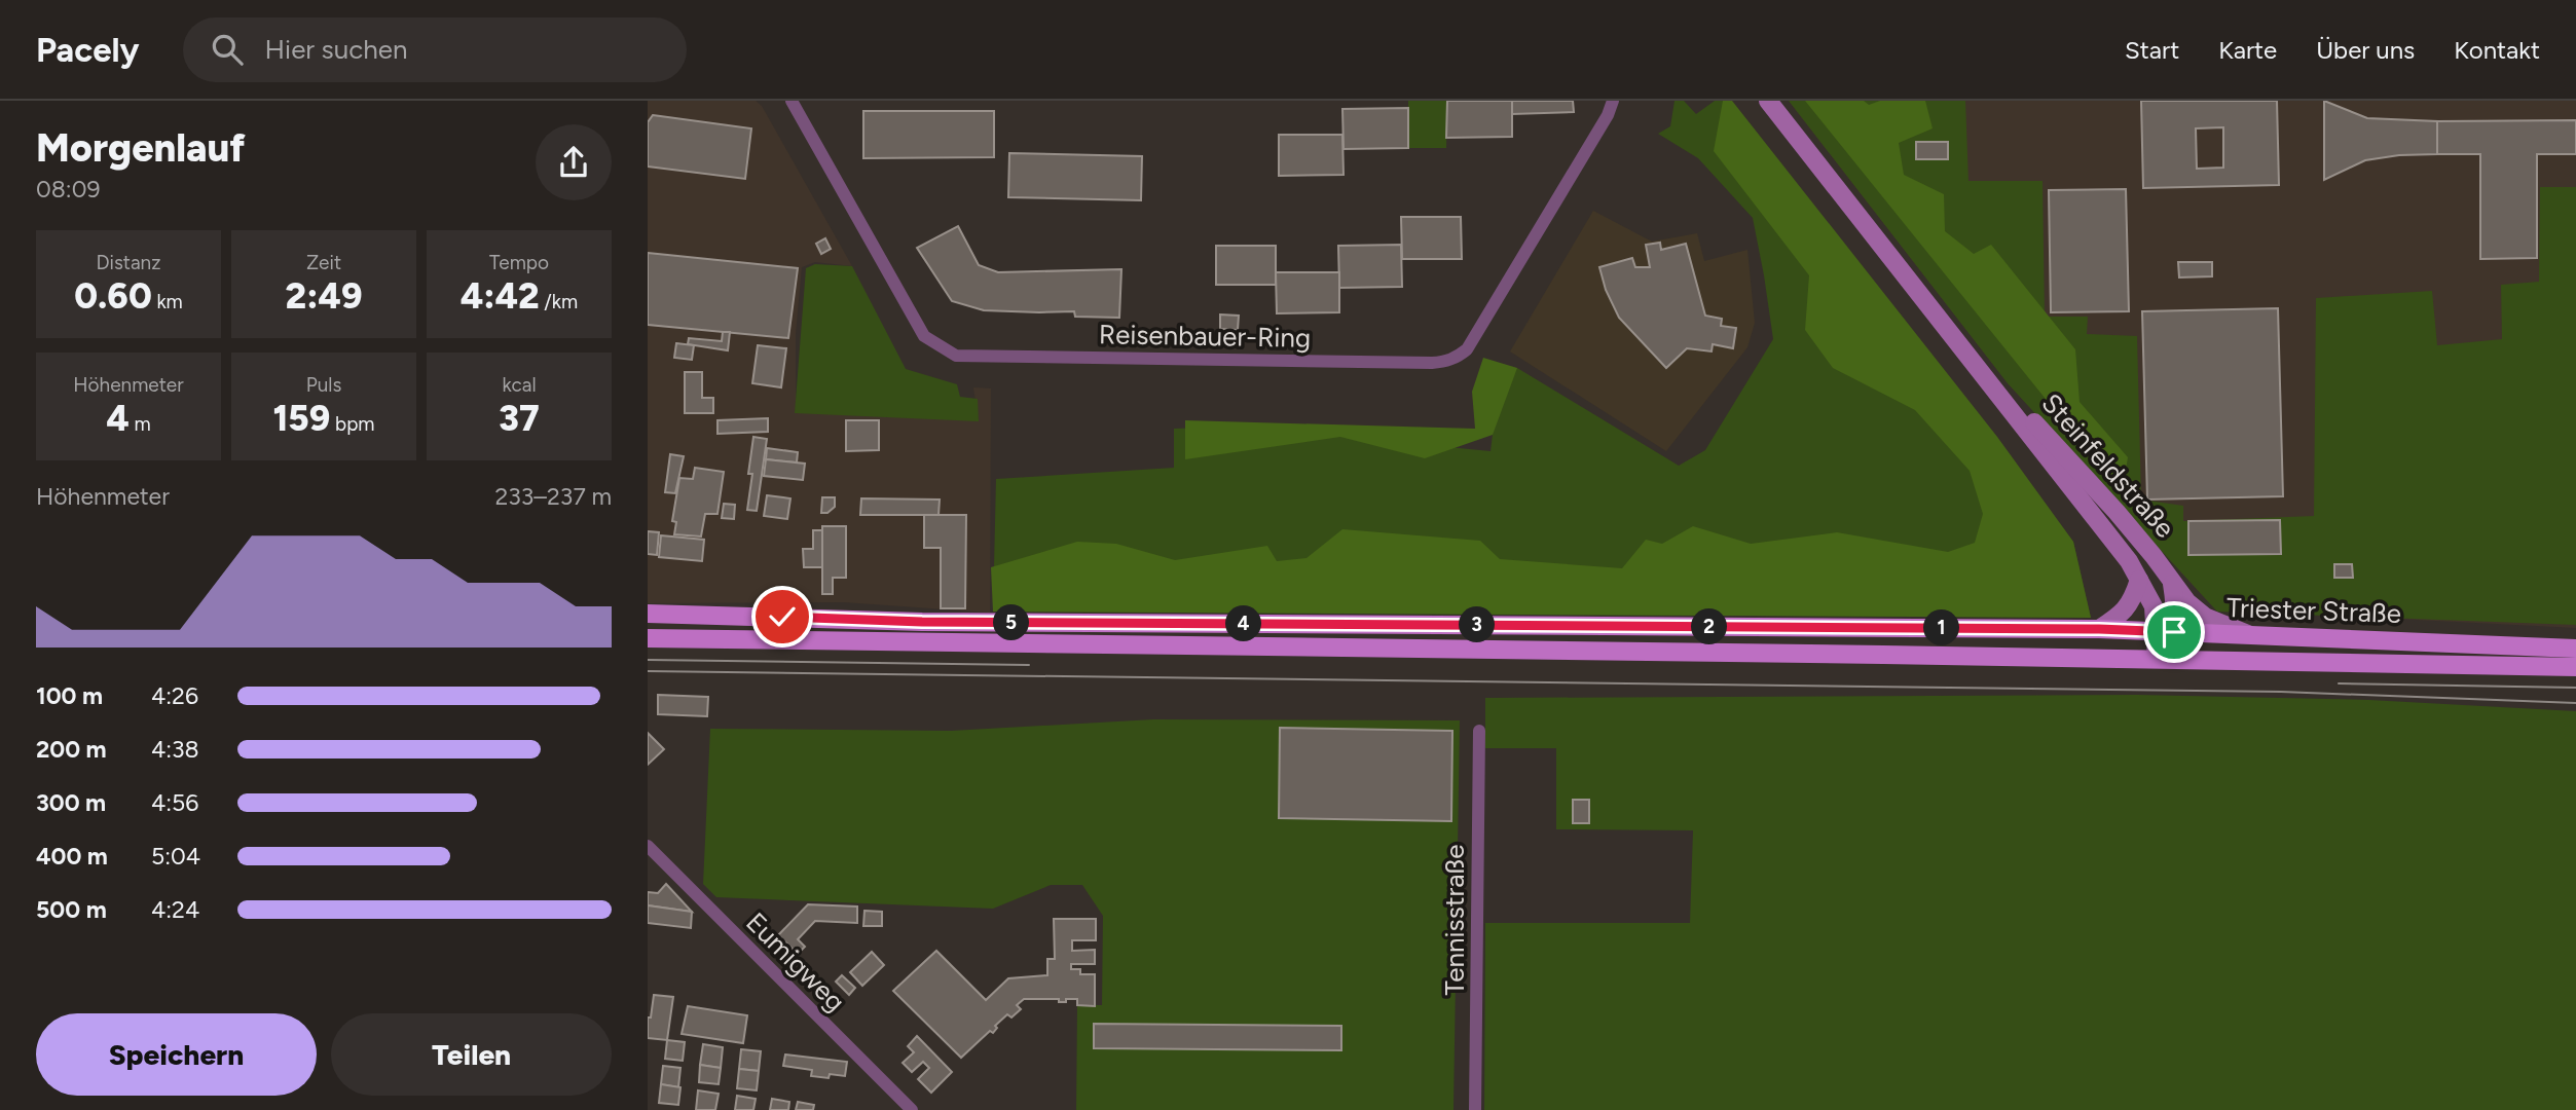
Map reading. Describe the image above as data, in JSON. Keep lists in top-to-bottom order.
{
  "streets": {
    "main road": ["Steinfeldstraße", "Triester Straße"],
    "street": ["Reisenbauer-Ring", "Tennisstraße", "Eumigweg"]
  },
  "crossings": [
    ["Steinfeldstraße", "Triester Straße"]
  ],
  "page": {
    "header": "Pacely",
    "search": "Hier suchen",
    "nav": [
      "Start",
      "Karte",
      "Über uns",
      "Kontakt"
    ],
    "heading": ["Morgenlauf", "08:09"],
    "stats": [
      ["Distanz", "0.60 km"],
      ["Zeit", "2:49"],
      ["Tempo", "4:42 /km"],
      ["Höhenmeter", "4 m"],
      ["Puls", "159 bpm"],
      ["kcal", "37"]
    ],
    "chart": ["Höhenmeter", "233–237 m"],
    "pins": [
      "5",
      "4",
      "3",
      "2",
      "1"
    ],
    "list": [
      {
        "name": "100 m",
        "note": "4:26"
      },
      {
        "name": "200 m",
        "note": "4:38"
      },
      {
        "name": "300 m",
        "note": "4:56"
      },
      {
        "name": "400 m",
        "note": "5:04"
      },
      {
        "name": "500 m",
        "note": "4:24"
      }
    ],
    "buttons": ["Speichern", "Teilen"]
  }
}
